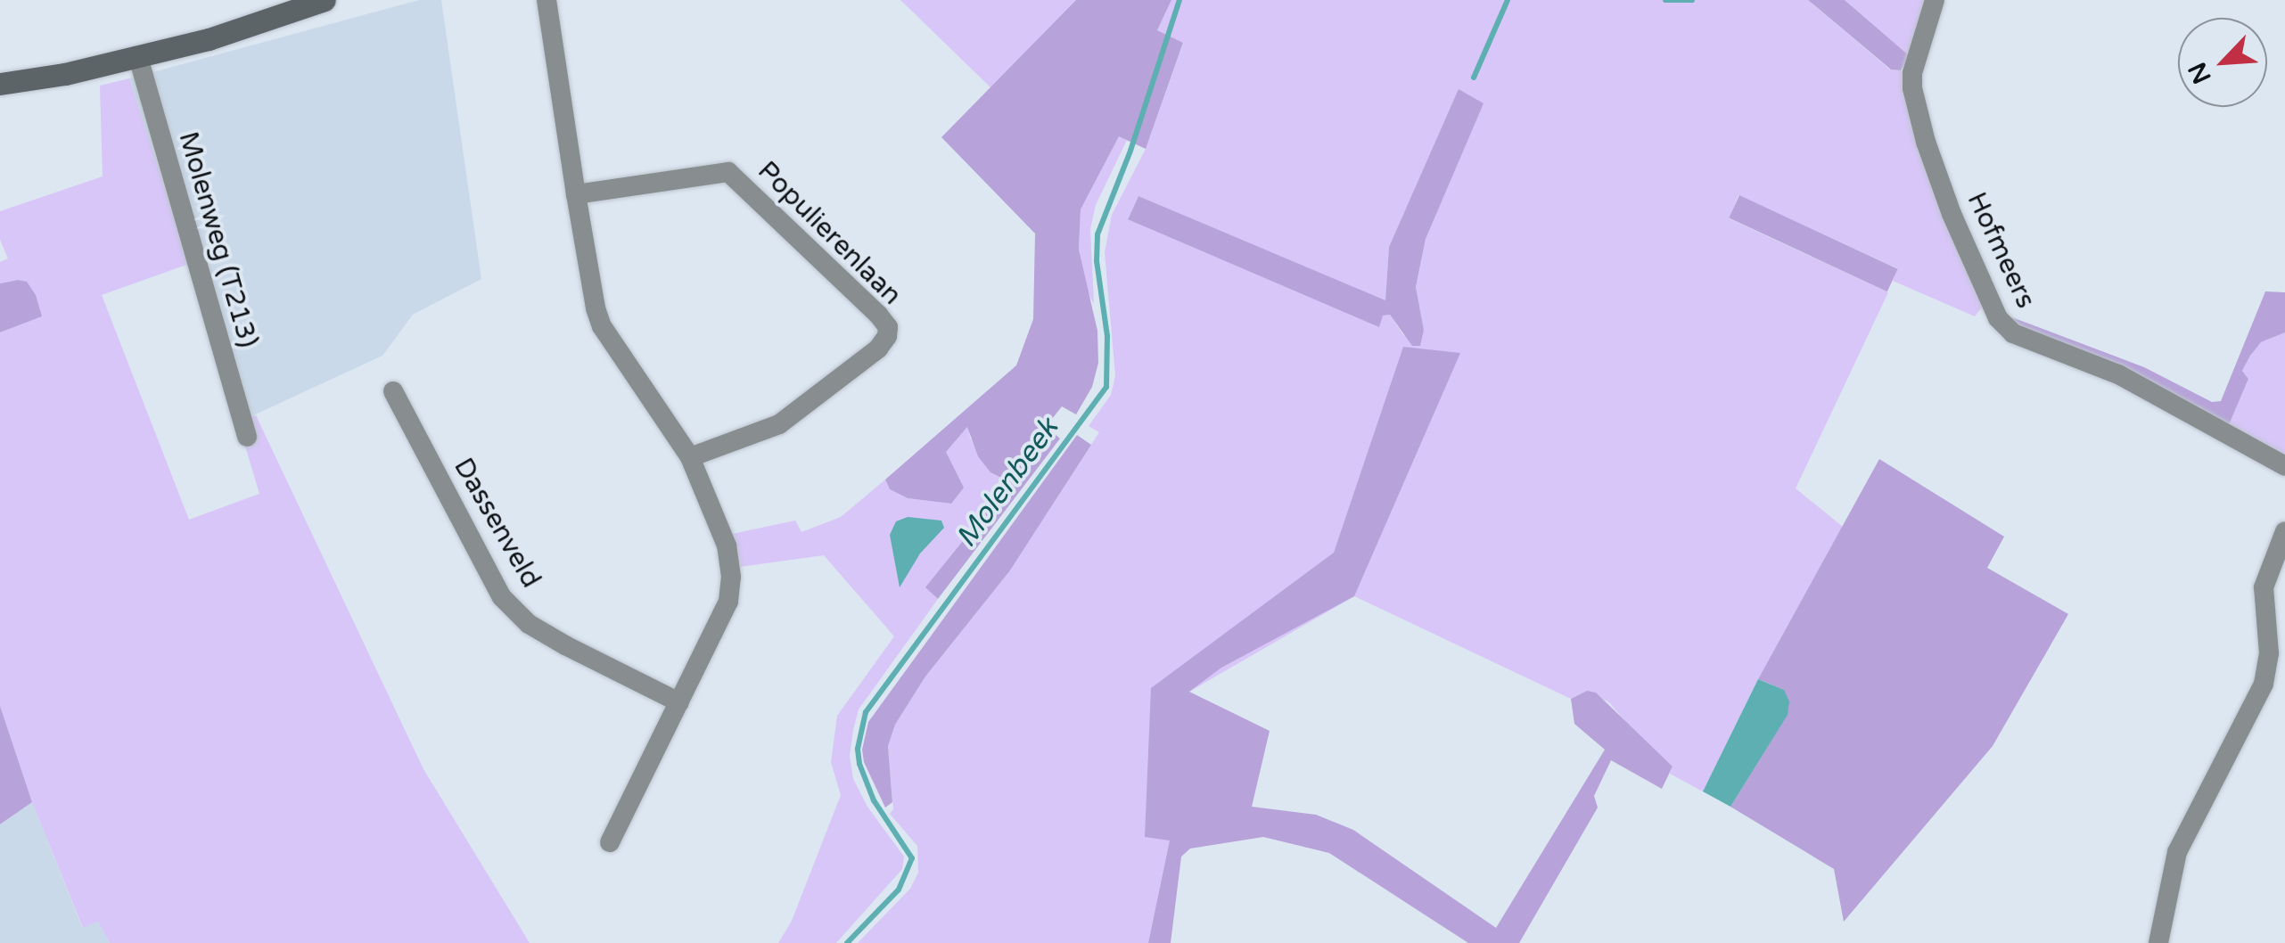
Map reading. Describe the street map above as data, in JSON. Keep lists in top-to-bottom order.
{
  "streets": {
    "street": [
      "Populierenlaan",
      "Molenweg (T213)",
      "Hofmeers",
      "Dassenveld"
    ]
  },
  "water": ["Molenbeek"],
  "north": "bottom left"
}
